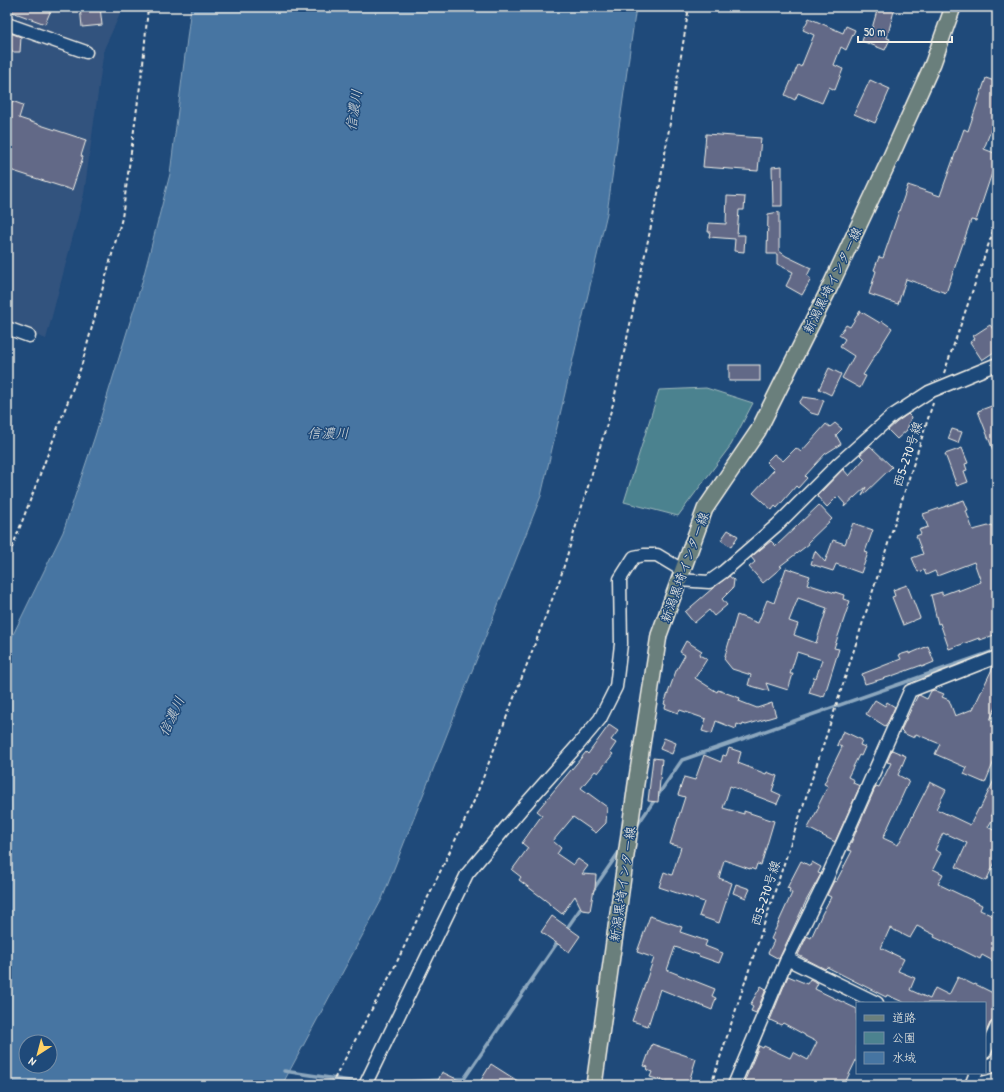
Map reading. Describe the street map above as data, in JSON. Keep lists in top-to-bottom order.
{
  "streets": {
    "main road": ["新潟黒埼インター線"],
    "path": ["西5-270号線"]
  },
  "water": ["信濃川"],
  "legend": ["道路", "公園", "水域"],
  "scale_bar": "50 m",
  "north": "bottom left"
}
